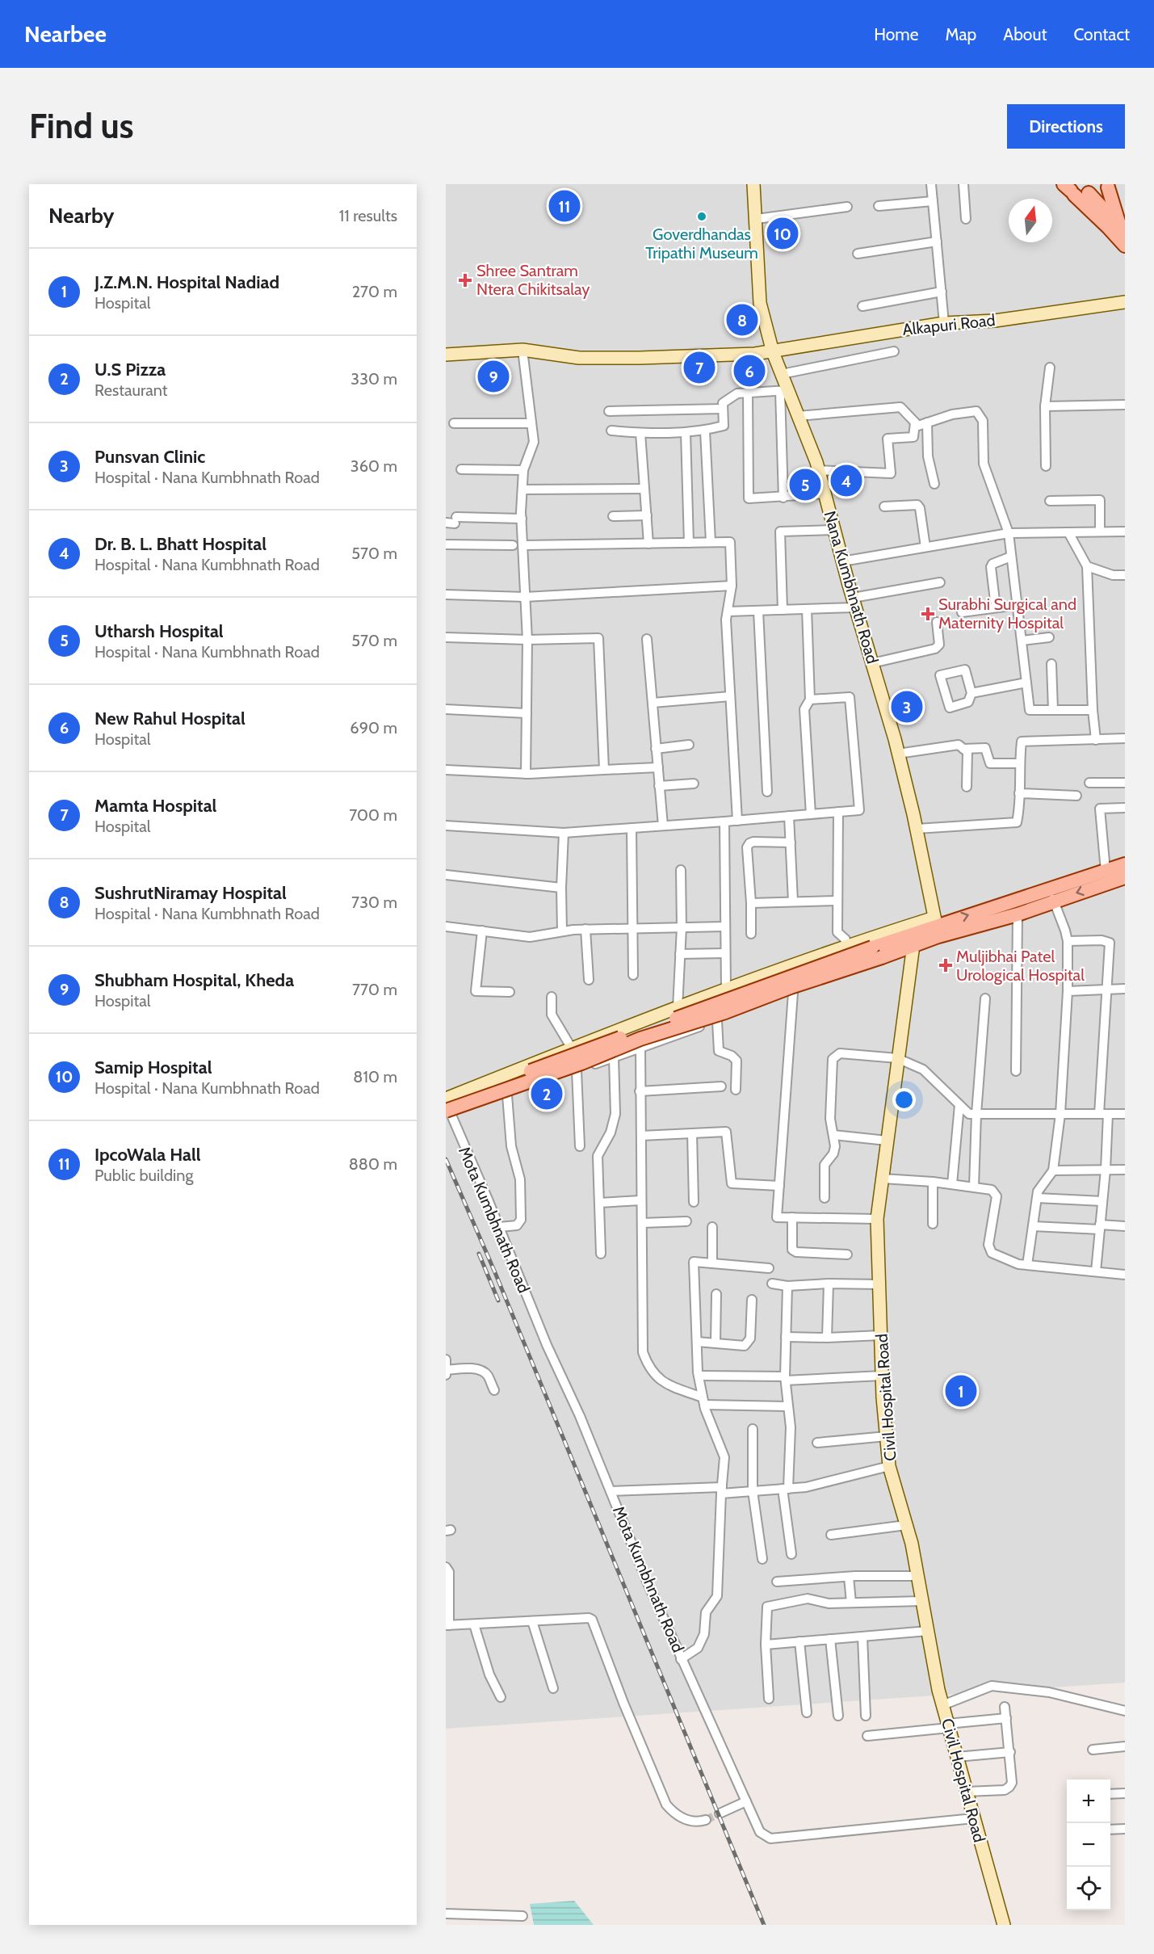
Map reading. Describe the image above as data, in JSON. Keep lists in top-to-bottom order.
{
  "streets": {
    "street": [
      "Alkapuri Road",
      "Nana Kumbhnath Road",
      "Mota Kumbhnath Road",
      "Civil Hospital Road"
    ]
  },
  "crossings": [
    ["Alkapuri Road", "Nana Kumbhnath Road"]
  ],
  "places": {
    "other": ["Goverdhandas Tripathi Museum"],
    "health": ["Shree Santram Ntera Chikitsalay", "Surabhi Surgical and Maternity Hospital", "Muljibhai Patel Urological Hospital"]
  },
  "north": "top",
  "page": {
    "header": "Nearbee",
    "nav": [
      "Home",
      "Map",
      "About",
      "Contact"
    ],
    "buttons": "Directions",
    "title": "Find us",
    "heading": ["Nearby", "11 results"],
    "pins": [
      "11",
      "10",
      "8",
      "7",
      "6",
      "9",
      "4",
      "5",
      "3",
      "2",
      "1"
    ],
    "list": [
      {
        "mark": "1",
        "name": "J.Z.M.N. Hospital Nadiad",
        "note": "Hospital",
        "value": "270 m"
      },
      {
        "mark": "2",
        "name": "U.S Pizza",
        "note": "Restaurant",
        "value": "330 m"
      },
      {
        "mark": "3",
        "name": "Punsvan Clinic",
        "note": "Hospital · Nana Kumbhnath Road",
        "value": "360 m"
      },
      {
        "mark": "4",
        "name": "Dr. B. L. Bhatt Hospital",
        "note": "Hospital · Nana Kumbhnath Road",
        "value": "570 m"
      },
      {
        "mark": "5",
        "name": "Utharsh Hospital",
        "note": "Hospital · Nana Kumbhnath Road",
        "value": "570 m"
      },
      {
        "mark": "6",
        "name": "New Rahul Hospital",
        "note": "Hospital",
        "value": "690 m"
      },
      {
        "mark": "7",
        "name": "Mamta Hospital",
        "note": "Hospital",
        "value": "700 m"
      },
      {
        "mark": "8",
        "name": "SushrutNiramay Hospital",
        "note": "Hospital · Nana Kumbhnath Road",
        "value": "730 m"
      },
      {
        "mark": "9",
        "name": "Shubham Hospital, Kheda",
        "note": "Hospital",
        "value": "770 m"
      },
      {
        "mark": "10",
        "name": "Samip Hospital",
        "note": "Hospital · Nana Kumbhnath Road",
        "value": "810 m"
      },
      {
        "mark": "11",
        "name": "IpcoWala Hall",
        "note": "Public building",
        "value": "880 m"
      }
    ],
    "map_buttons": ["+", "−"]
  }
}
